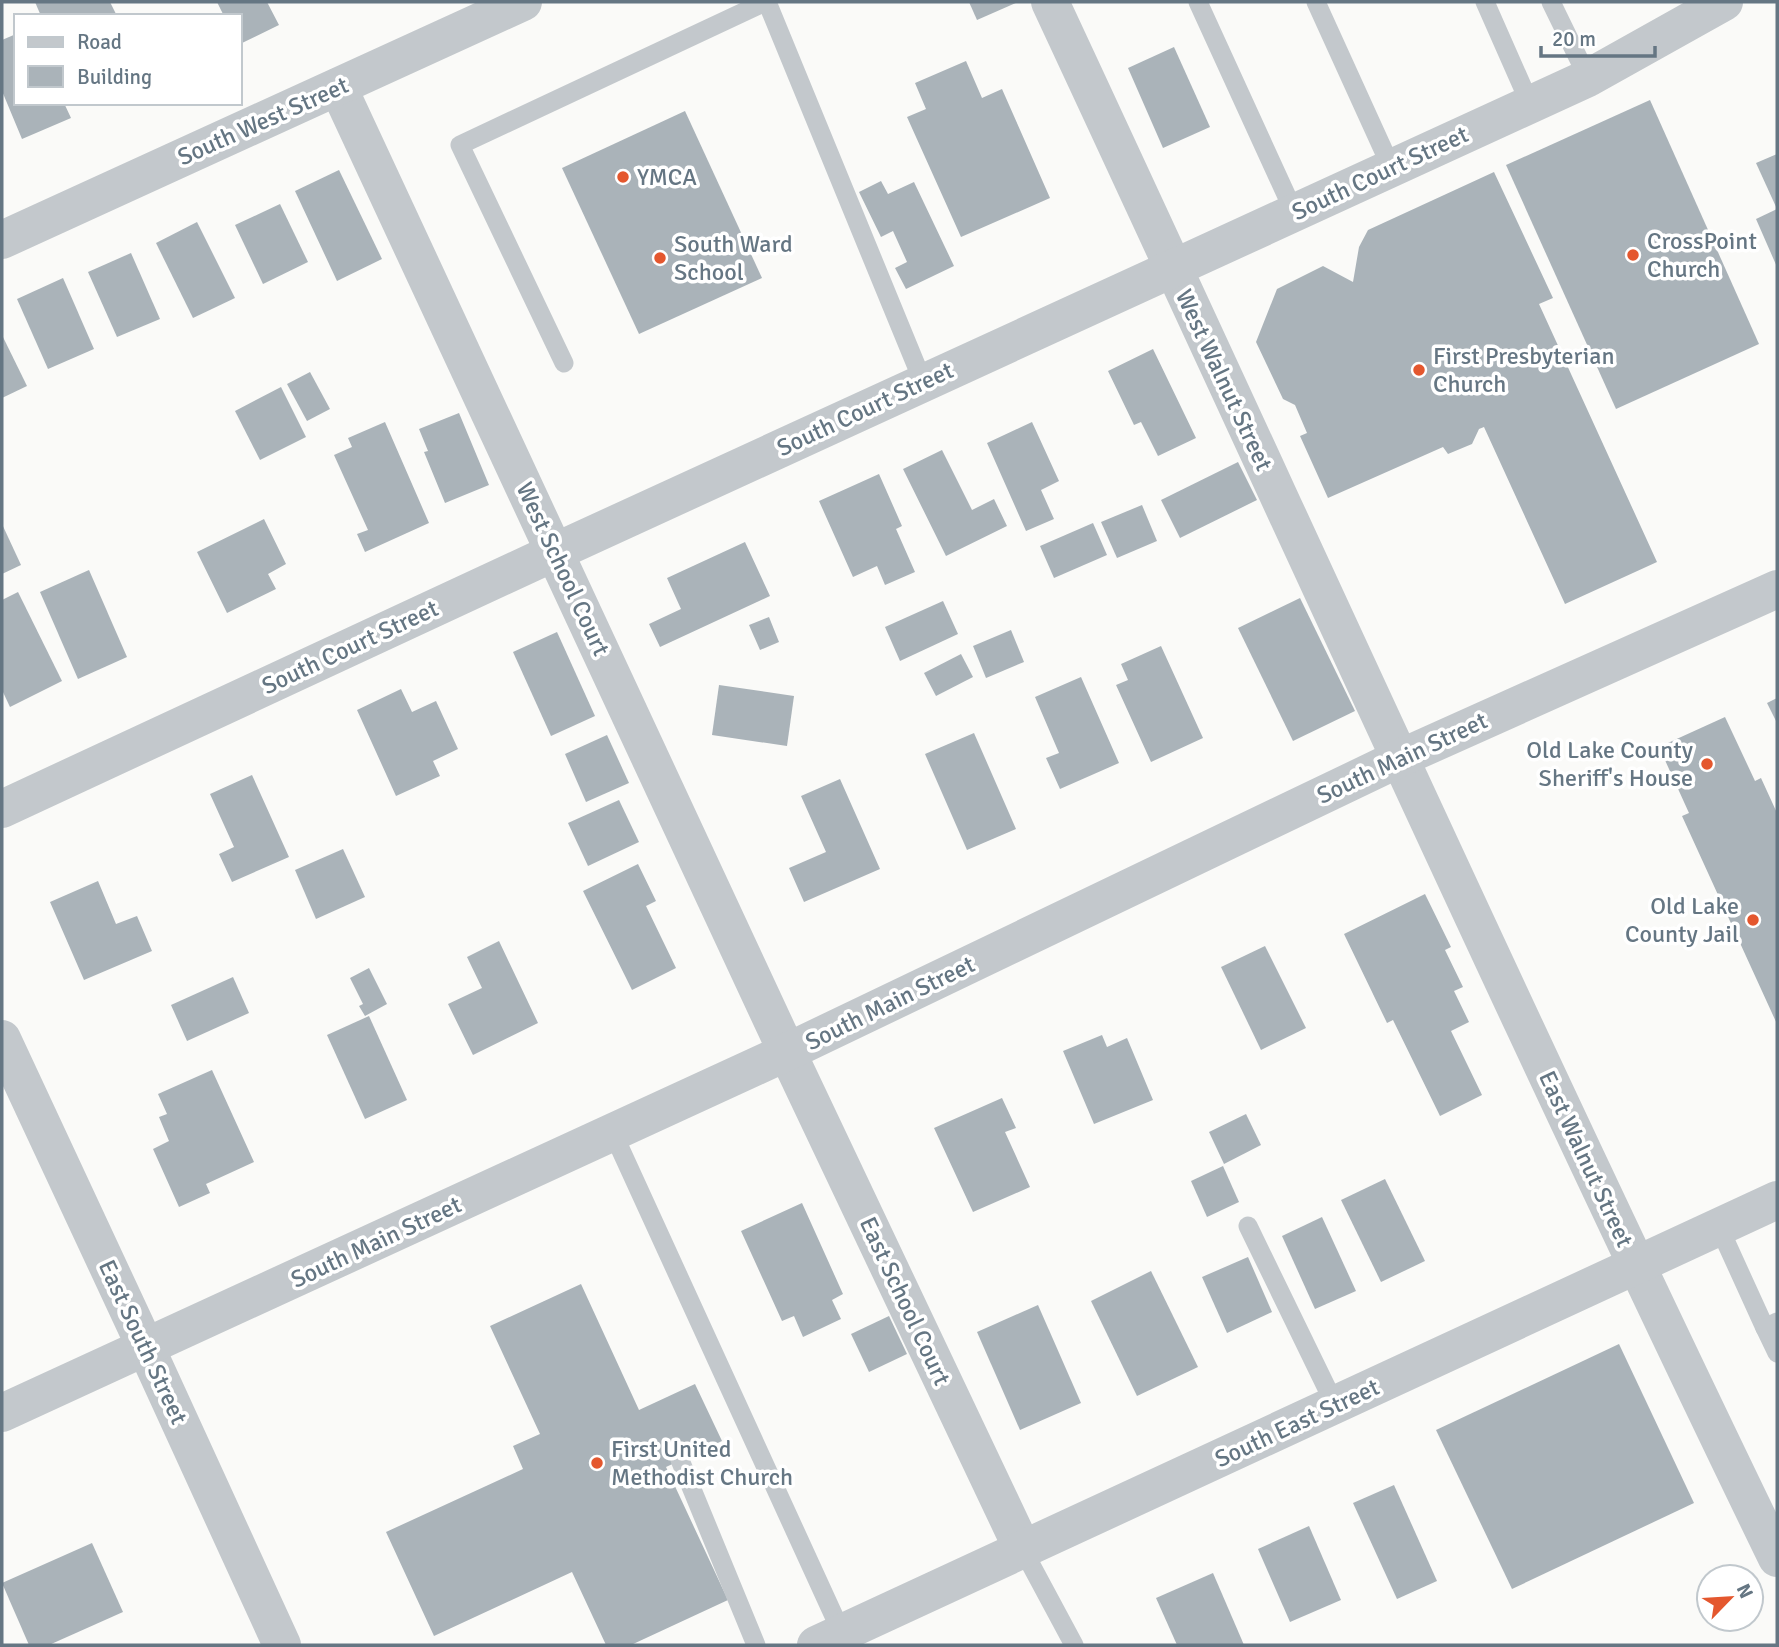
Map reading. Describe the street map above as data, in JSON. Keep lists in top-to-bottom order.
{
  "streets": {
    "street": [
      "South West Street",
      "South Court Street",
      "West Walnut Street",
      "West School Court",
      "South Main Street",
      "East Walnut Street",
      "East School Court",
      "East South Street",
      "South East Street"
    ]
  },
  "crossings": [
    ["South West Street", "West School Court"],
    ["South Court Street", "West Walnut Street"],
    ["South Court Street", "West School Court"],
    ["West Walnut Street", "South Main Street"],
    ["West Walnut Street", "East Walnut Street"],
    ["West School Court", "South Main Street"],
    ["West School Court", "East School Court"],
    ["South Main Street", "East Walnut Street"],
    ["South Main Street", "East School Court"],
    ["South Main Street", "East South Street"],
    ["East Walnut Street", "South East Street"],
    ["East School Court", "South East Street"]
  ],
  "places": [
    "YMCA",
    "CrossPoint Church",
    "South Ward School",
    "First Presbyterian Church",
    "Old Lake County Sheriff's House",
    "Old Lake County Jail",
    "First United Methodist Church"
  ],
  "legend": ["Road", "Building"],
  "scale_bar": "20 m",
  "north": "top right"
}
